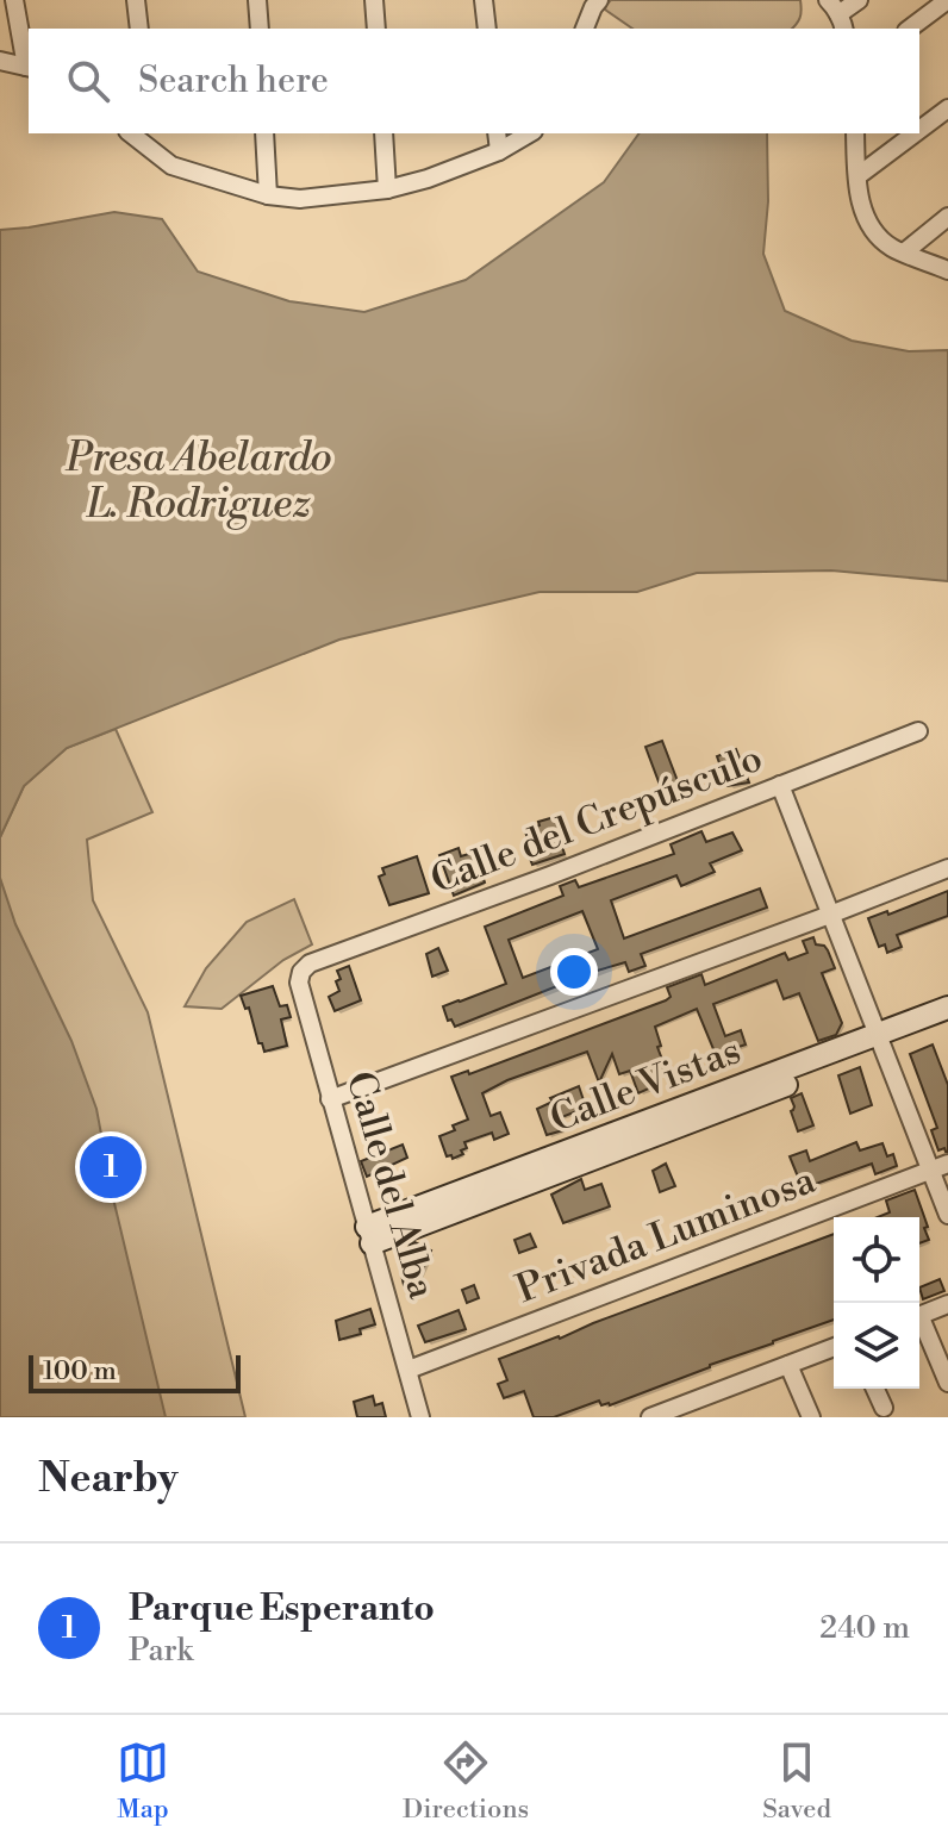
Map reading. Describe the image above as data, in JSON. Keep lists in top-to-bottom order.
{
  "streets": {
    "street": [
      "Calle del Crepúsculo",
      "Calle Vistas",
      "Calle del Alba",
      "Privada Luminosa"
    ]
  },
  "crossings": [
    ["Calle del Crepúsculo", "Calle del Alba"],
    ["Calle Vistas", "Calle del Alba"],
    ["Calle del Alba", "Privada Luminosa"]
  ],
  "water": ["Presa Abelardo L. Rodriguez"],
  "scale_bar": "100 m",
  "page": {
    "search": "Search here",
    "pins": "1",
    "scale": "100 m",
    "heading": "Nearby",
    "list": [
      {
        "mark": "1",
        "name": "Parque Esperanto",
        "note": "Park",
        "value": "240 m"
      }
    ],
    "nav": ["Map", "Directions", "Saved"]
  }
}
